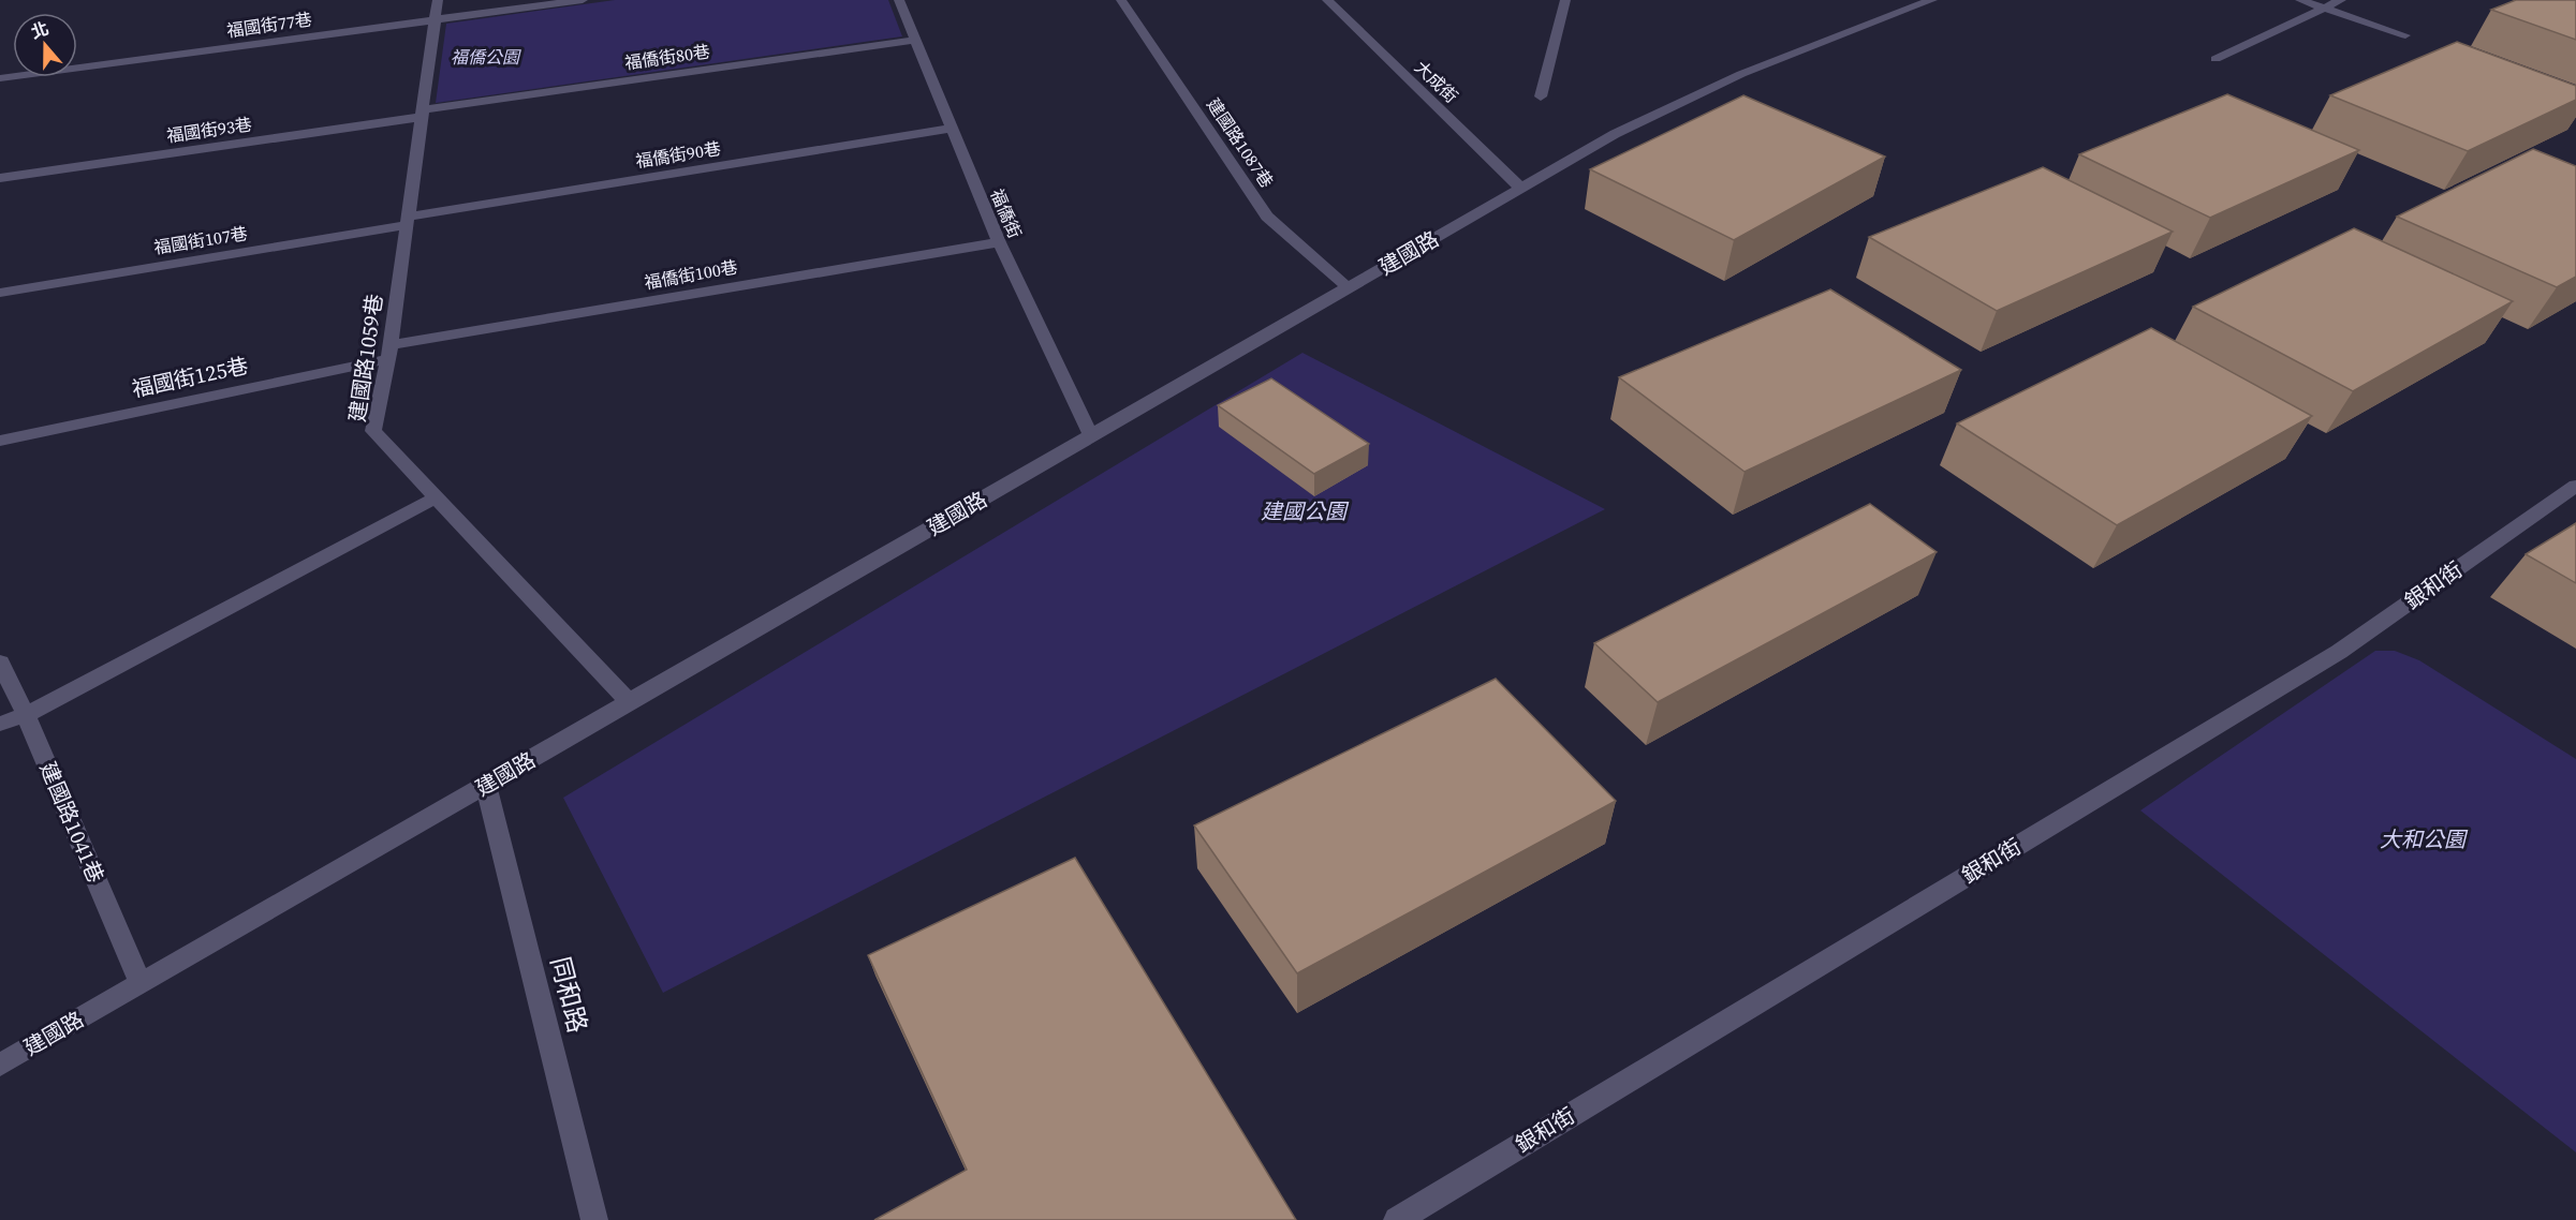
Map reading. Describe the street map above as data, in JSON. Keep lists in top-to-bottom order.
{
  "streets": {
    "street": [
      "福國街77巷",
      "福僑街80巷",
      "大成街",
      "福國街93巷",
      "建國路1087巷",
      "福僑街90巷",
      "福僑街",
      "福國街107巷",
      "建國路",
      "福僑街100巷",
      "建國路1059巷",
      "福國街125巷",
      "銀和街",
      "建國路1041巷",
      "同和路"
    ]
  },
  "crossings": [
    ["福國街77巷", "建國路1059巷"],
    ["福僑街80巷", "福國街93巷"],
    ["福僑街80巷", "福僑街"],
    ["福僑街80巷", "建國路1059巷"],
    ["大成街", "建國路"],
    ["福國街93巷", "建國路1059巷"],
    ["建國路1087巷", "建國路"],
    ["福僑街90巷", "福僑街"],
    ["福僑街90巷", "福國街107巷"],
    ["福僑街90巷", "建國路1059巷"],
    ["福僑街", "建國路"],
    ["福僑街", "福僑街100巷"],
    ["福國街107巷", "建國路1059巷"],
    ["建國路", "建國路1059巷"],
    ["建國路", "建國路1041巷"],
    ["建國路", "同和路"],
    ["福僑街100巷", "建國路1059巷"],
    ["福僑街100巷", "福國街125巷"],
    ["建國路1059巷", "福國街125巷"]
  ],
  "parks": ["福僑公園", "建國公園", "大和公園"],
  "north": "top"
}
